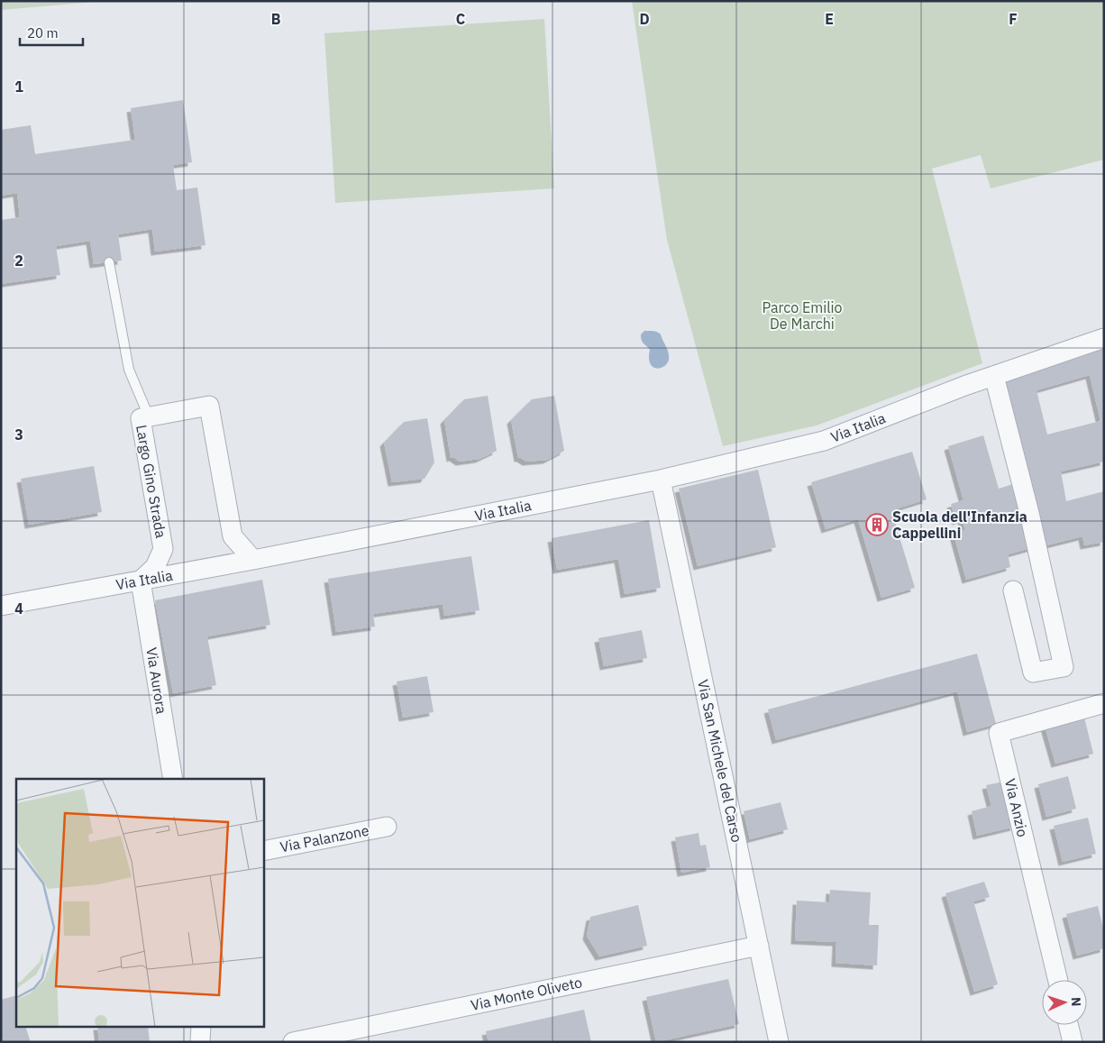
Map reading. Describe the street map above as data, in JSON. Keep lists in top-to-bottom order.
{
  "streets": {
    "street": [
      "Via Italia",
      "Largo Gino Strada",
      "Via Aurora",
      "Via San Michele del Carso",
      "Via Anzio",
      "Via Palanzone",
      "Via Monte Oliveto"
    ]
  },
  "crossings": [
    ["Via Italia", "Largo Gino Strada"],
    ["Via Italia", "Via Aurora"],
    ["Via Italia", "Via San Michele del Carso"],
    ["Largo Gino Strada", "Via Aurora"],
    ["Via San Michele del Carso", "Via Monte Oliveto"]
  ],
  "parks": ["Parco Emilio De Marchi"],
  "places": {
    "building": ["Scuola dell'Infanzia Cappellini"]
  },
  "scale_bar": "20 m",
  "north": "right",
  "grid": {
    "columns": [
      "B",
      "C",
      "D",
      "E",
      "F"
    ],
    "rows": [
      "1",
      "2",
      "3",
      "4"
    ]
  }
}
